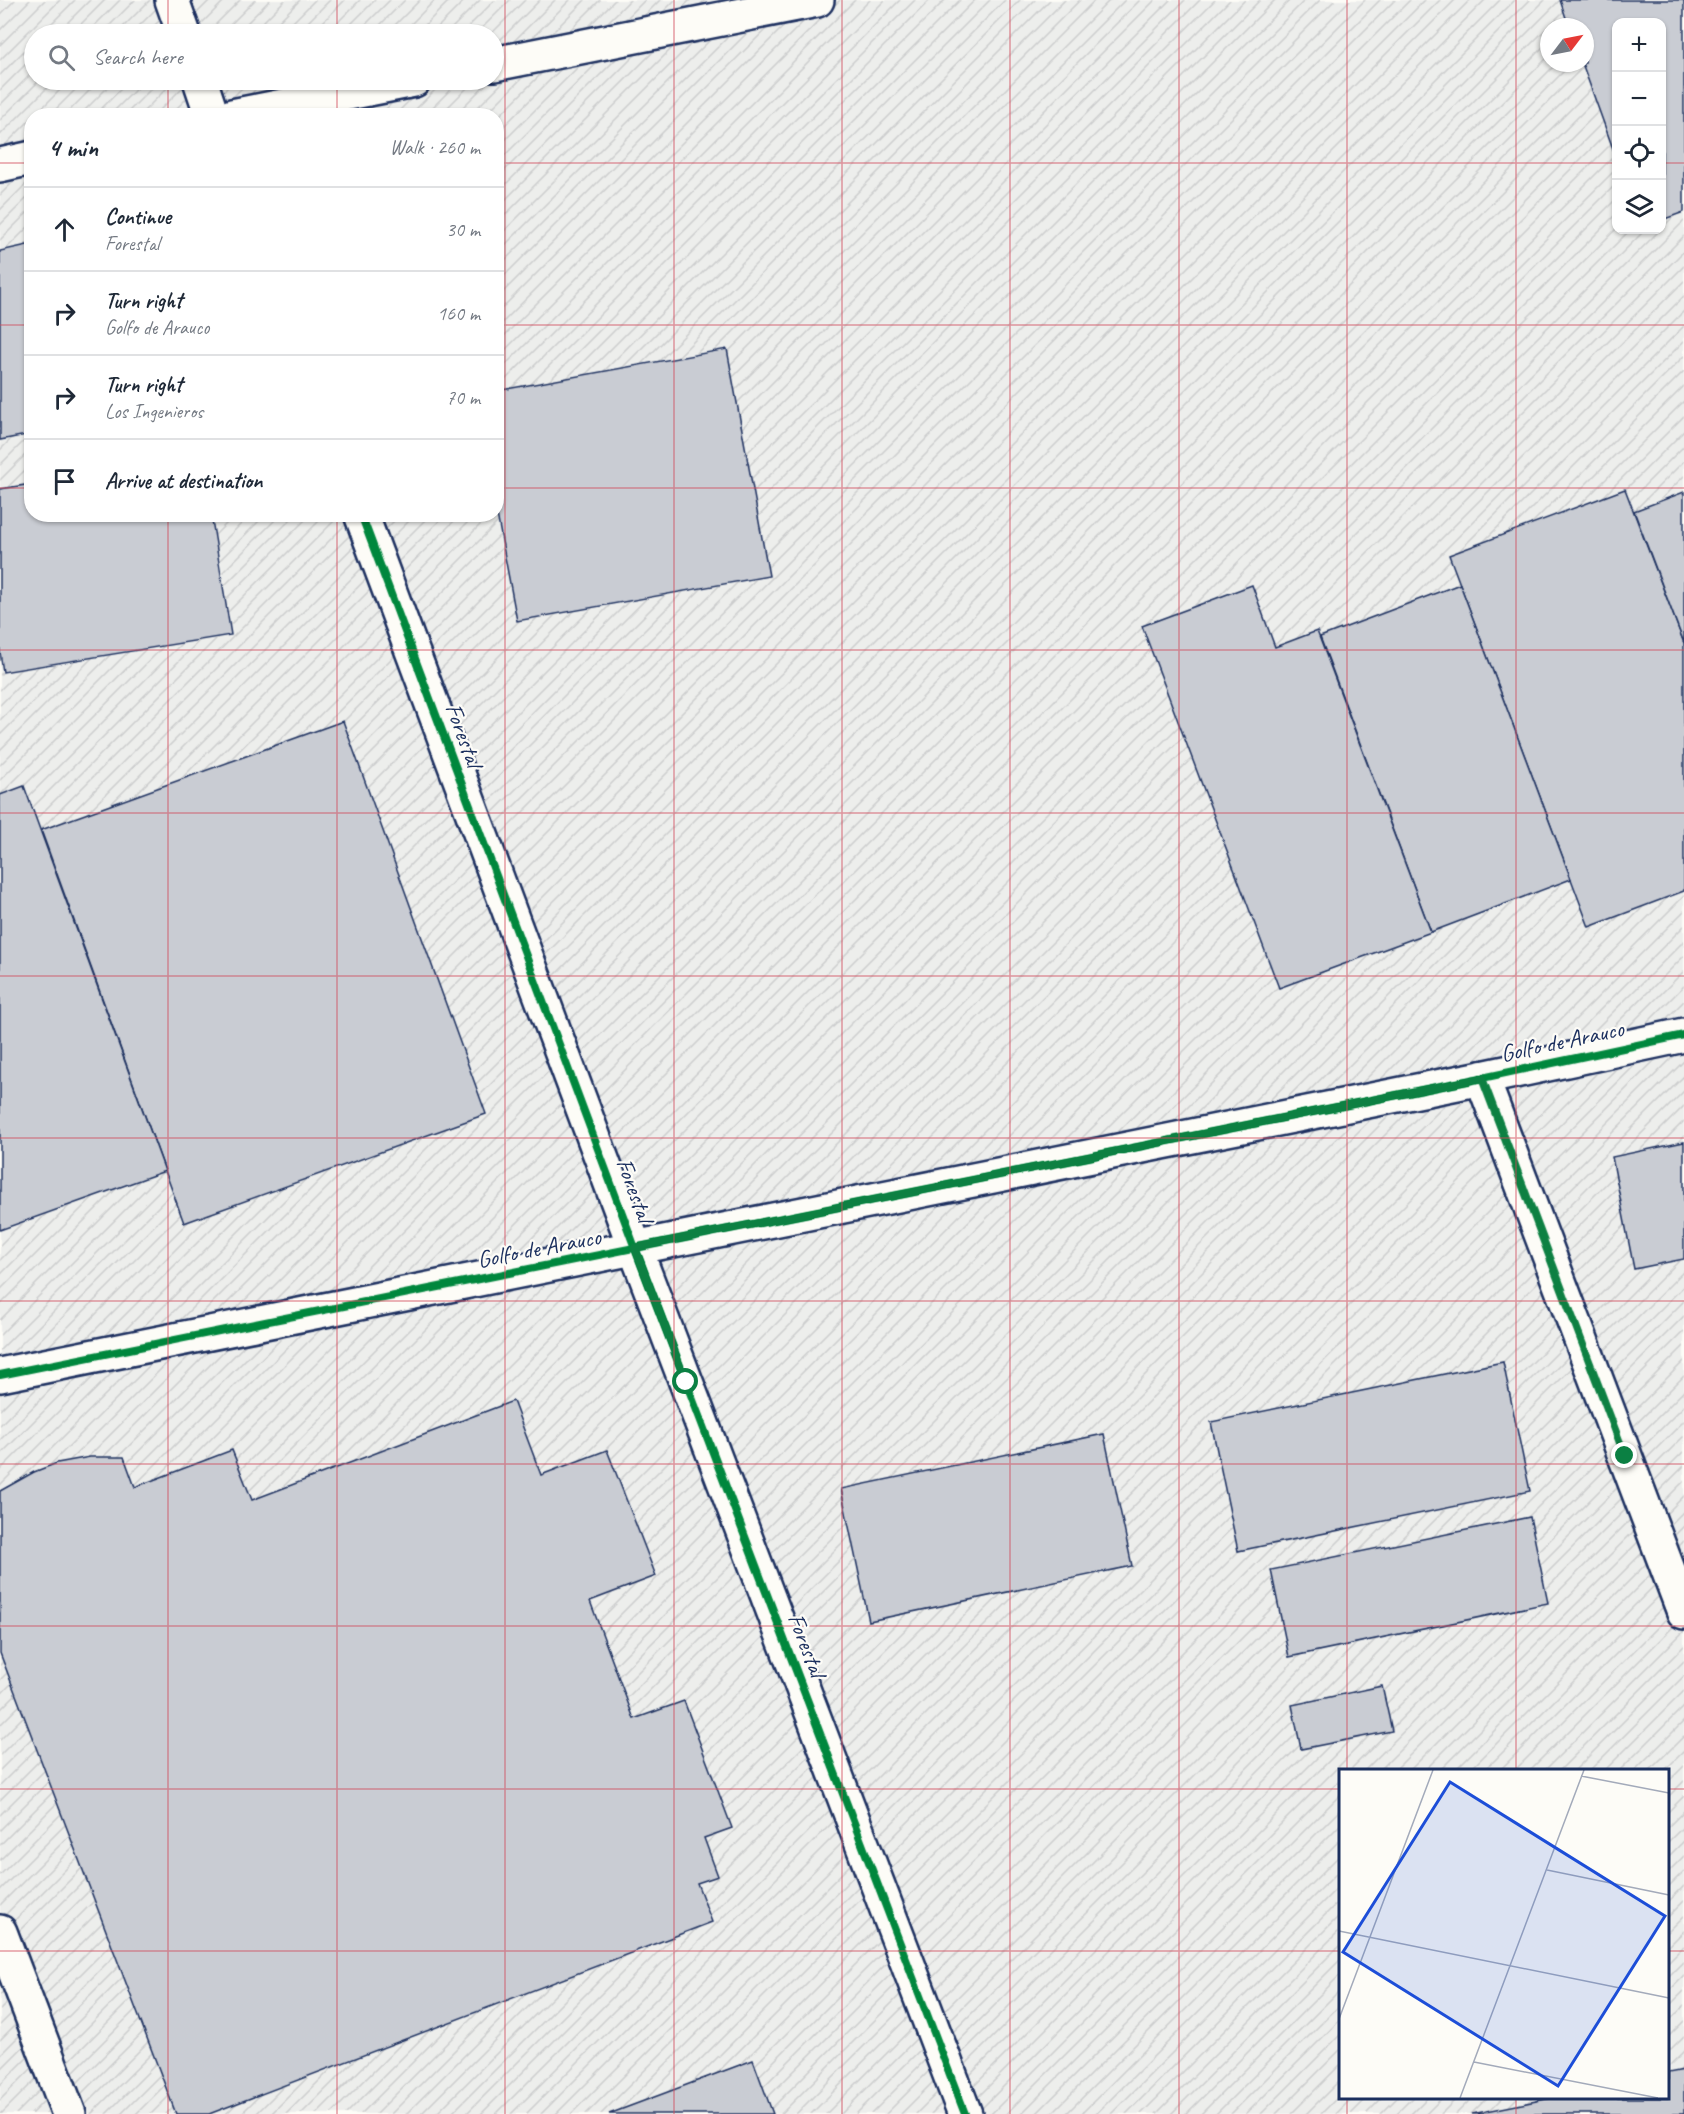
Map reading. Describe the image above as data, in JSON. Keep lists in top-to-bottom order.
{
  "streets": {
    "street": ["Forestal", "Golfo de Arauco"]
  },
  "crossings": [
    ["Forestal", "Golfo de Arauco"]
  ],
  "north": "top right",
  "page": {
    "map_buttons": ["+", "−"],
    "search": "Search here",
    "heading": ["4 min", "Walk · 260 m"],
    "list": [
      ["Continue", "Forestal", "30 m"],
      ["Turn right", "Golfo de Arauco", "160 m"],
      ["Turn right", "Los Ingenieros", "70 m"],
      "Arrive at destination"
    ]
  }
}
